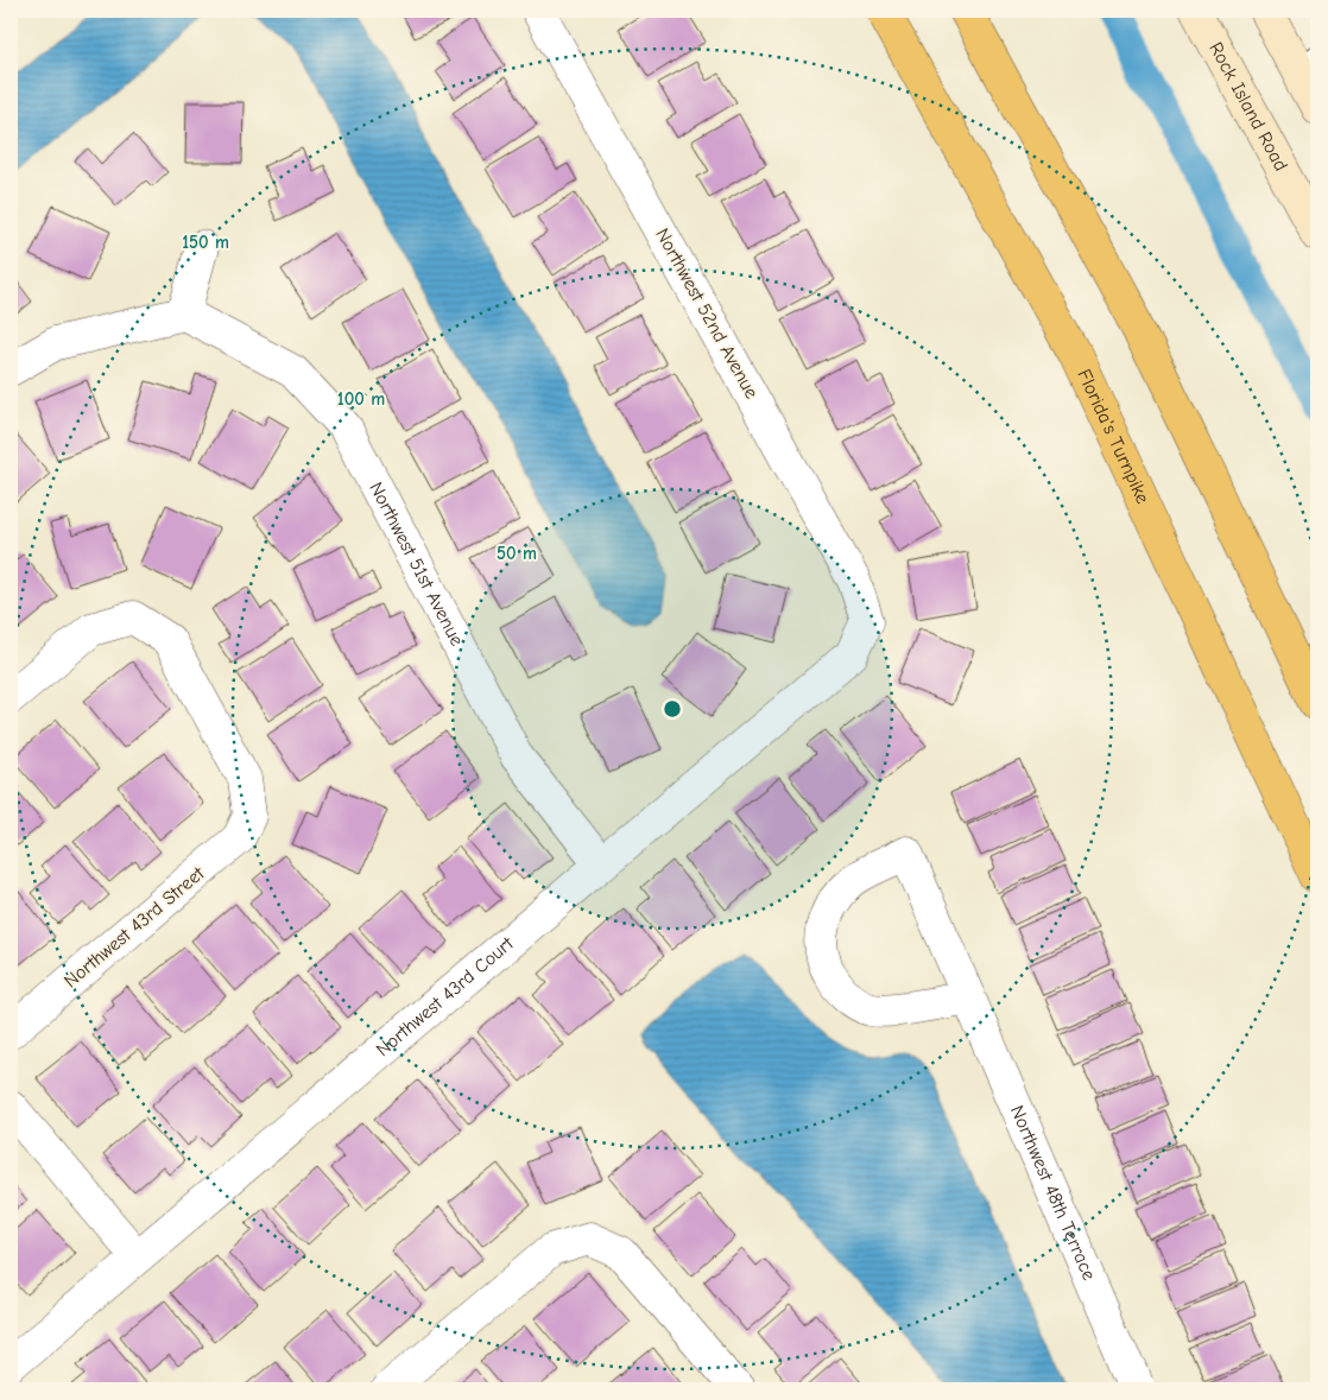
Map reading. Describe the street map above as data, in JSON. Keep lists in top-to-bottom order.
{
  "streets": {
    "highway": ["Florida's Turnpike"],
    "main road": ["Rock Island Road"],
    "street": [
      "Northwest 52nd Avenue",
      "Northwest 51st Avenue",
      "Northwest 43rd Street",
      "Northwest 43rd Court",
      "Northwest 48th Terrace"
    ]
  },
  "crossings": [
    ["Northwest 52nd Avenue", "Northwest 43rd Court"],
    ["Northwest 51st Avenue", "Northwest 43rd Court"]
  ],
  "rings": ["150 m", "100 m", "50 m"]
}
